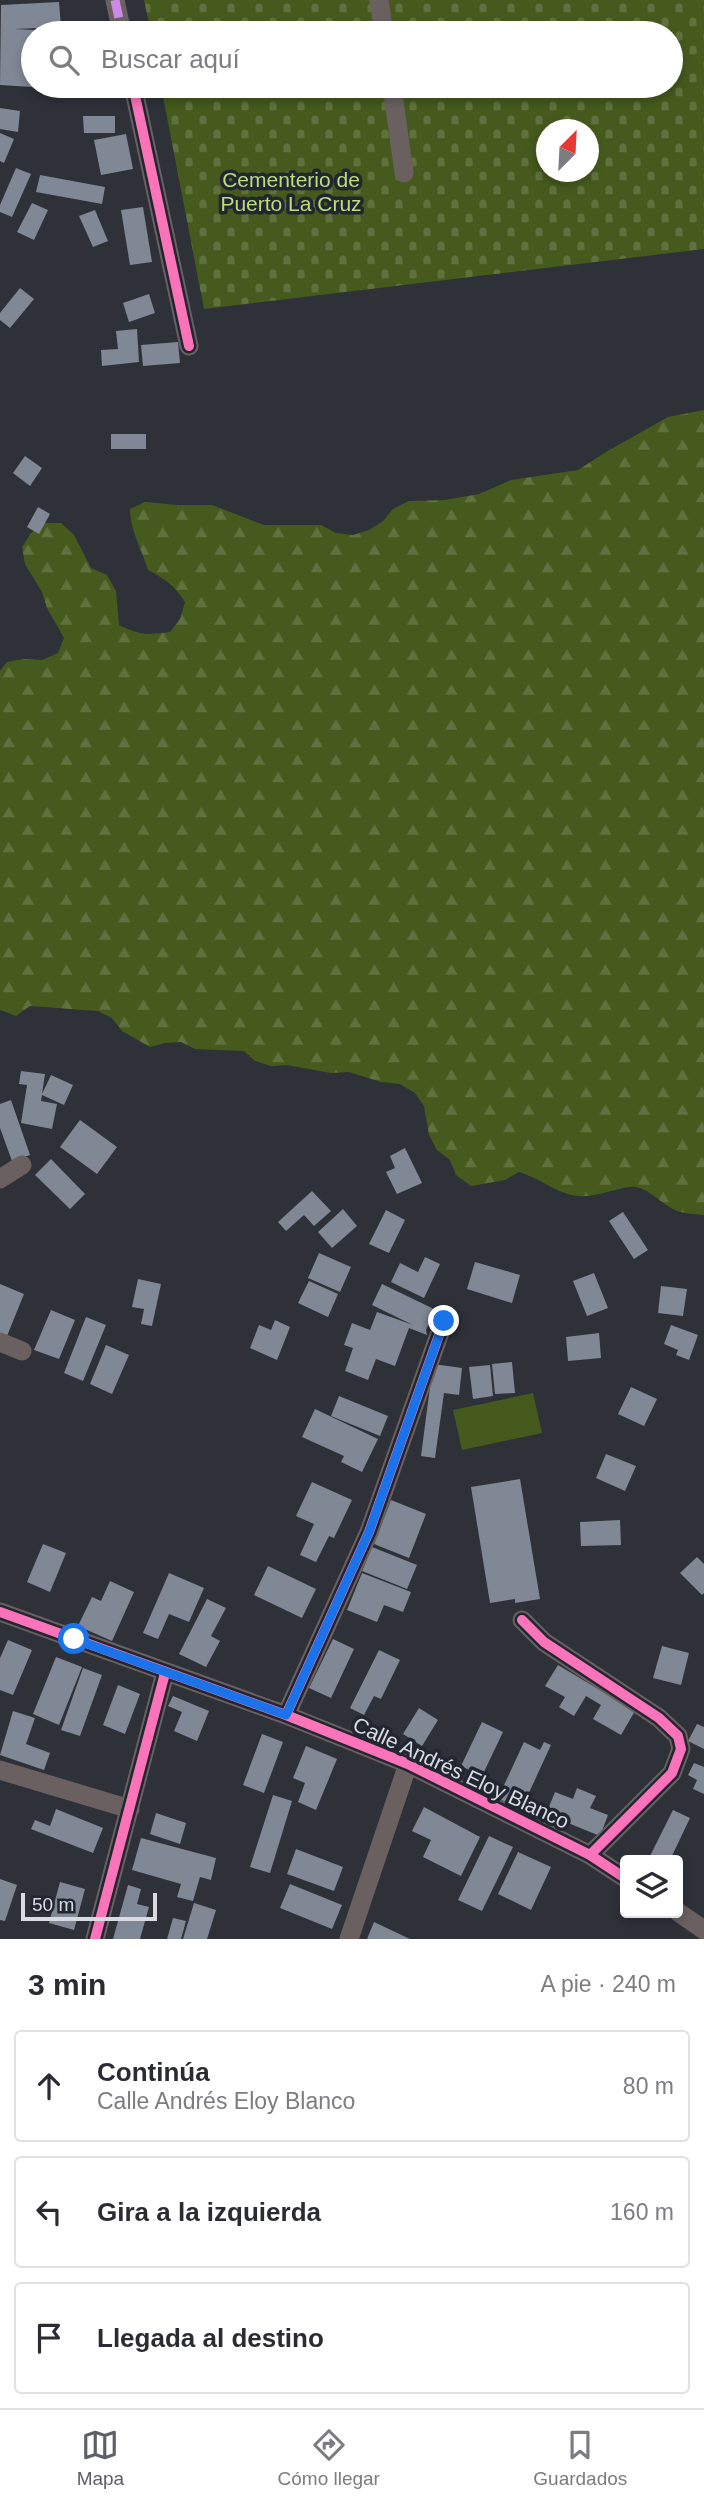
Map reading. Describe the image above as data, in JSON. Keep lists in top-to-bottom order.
{
  "streets": {
    "street": ["Calle Andrés Eloy Blanco"]
  },
  "parks": ["Cementerio de Puerto La Cruz"],
  "scale_bar": "50 m",
  "north": "top right",
  "page": {
    "search": "Buscar aquí",
    "scale": "50 m",
    "heading": ["3 min", "A pie · 240 m"],
    "list": [
      ["Continúa", "Calle Andrés Eloy Blanco", "80 m"],
      ["Gira a la izquierda", "160 m"],
      "Llegada al destino"
    ],
    "nav": ["Mapa", "Cómo llegar", "Guardados"]
  }
}
